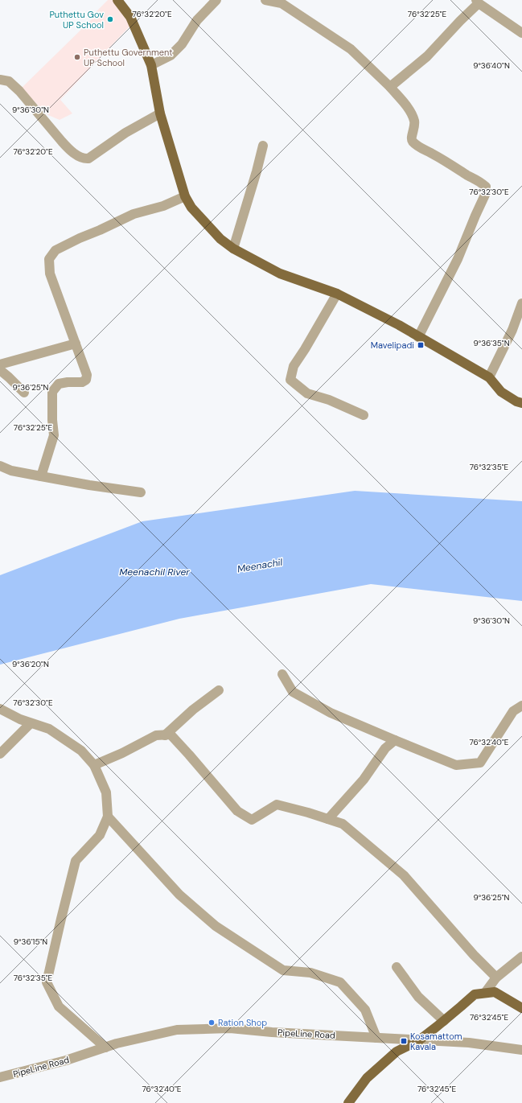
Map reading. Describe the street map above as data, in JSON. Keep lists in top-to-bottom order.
{
  "streets": {
    "street": ["PipeLine Road"]
  },
  "water": ["Meenachil", "Meenachil River"],
  "places": {
    "other": ["Puthettu Gov UP School", "Puthettu Government UP School", "Ration Shop"],
    "transit": ["Mavelipadi", "Kosamattom Kavala"]
  },
  "coordinates": [
    "76°32'20\"E",
    "76°32'25\"E",
    "9°36'40\"N",
    "9°36'30\"N",
    "76°32'30\"E",
    "9°36'35\"N",
    "9°36'25\"N",
    "76°32'35\"E",
    "9°36'20\"N",
    "76°32'40\"E",
    "9°36'15\"N",
    "76°32'45\"E"
  ]
}
